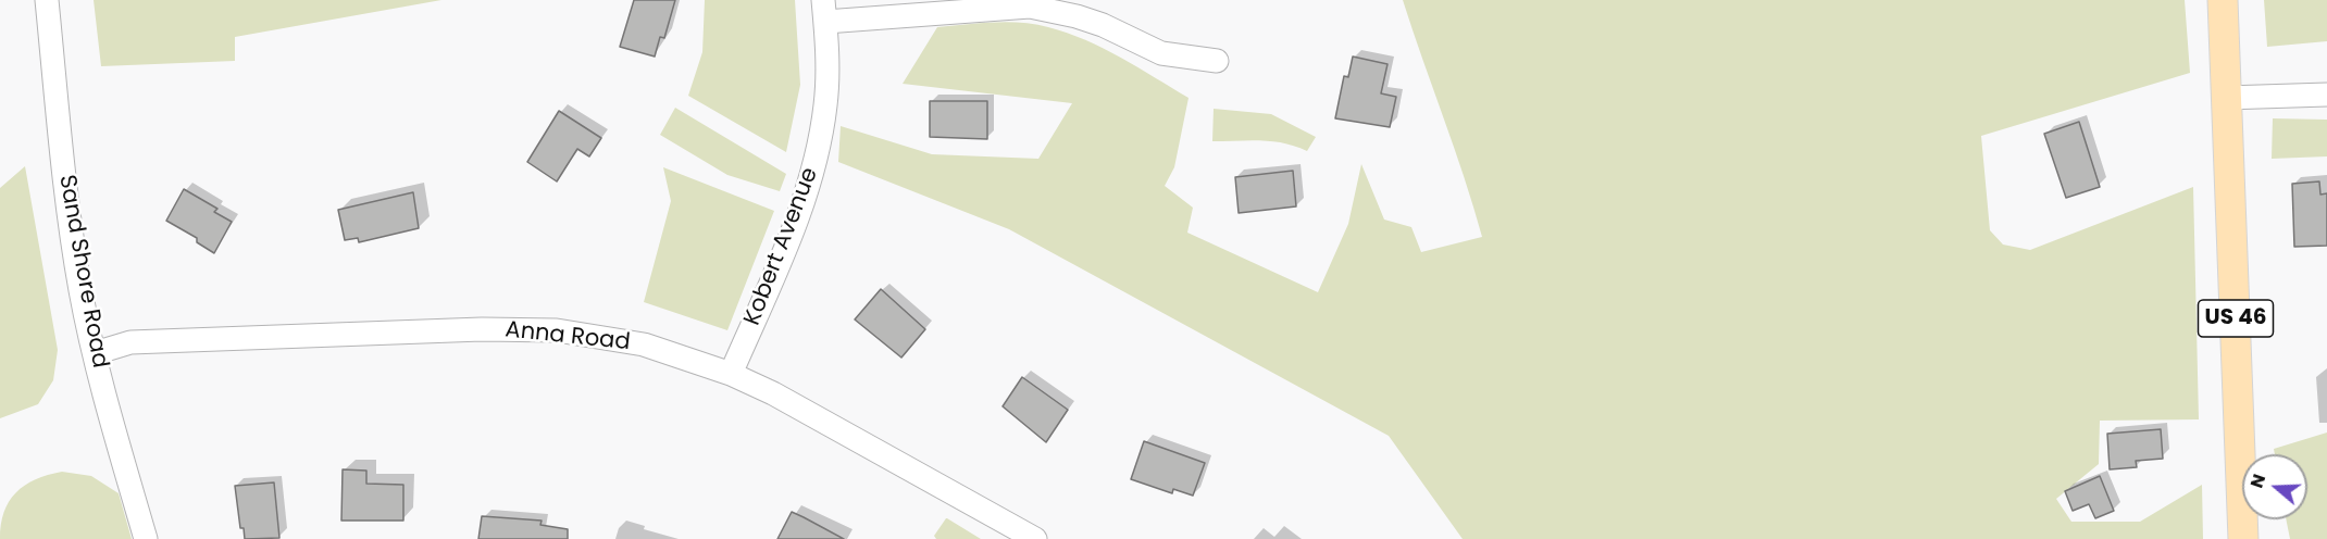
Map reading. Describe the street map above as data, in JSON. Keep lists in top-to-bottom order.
{
  "streets": {
    "main road": ["US 46"],
    "street": ["Kobert Avenue", "Sand Shore Road", "Anna Road"]
  },
  "crossings": [
    ["Kobert Avenue", "Anna Road"],
    ["Sand Shore Road", "Anna Road"]
  ],
  "north": "left"
}
